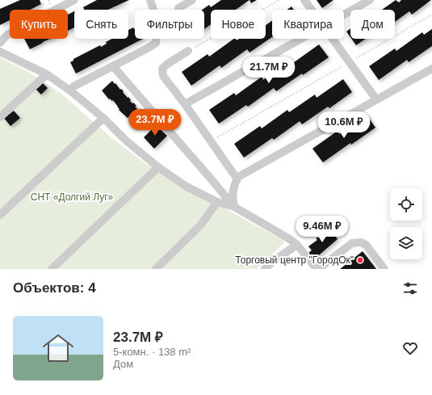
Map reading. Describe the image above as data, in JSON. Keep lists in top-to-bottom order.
{
  "parks": ["СНТ «Долгий Луг»"],
  "places": ["Торговый центр \"ГородОк\""],
  "page": {
    "chip": [
      "Купить",
      "Снять",
      "Фильтры",
      "Новое",
      "Квартира",
      "Дом"
    ],
    "price": [
      "21.7M ₽",
      "23.7M ₽",
      "10.6M ₽",
      "9.46M ₽"
    ],
    "heading": "Объектов: 4",
    "list": [
      {
        "name": "23.7M ₽",
        "note": "5-комн. · 138 m² · Дом"
      }
    ]
  }
}
